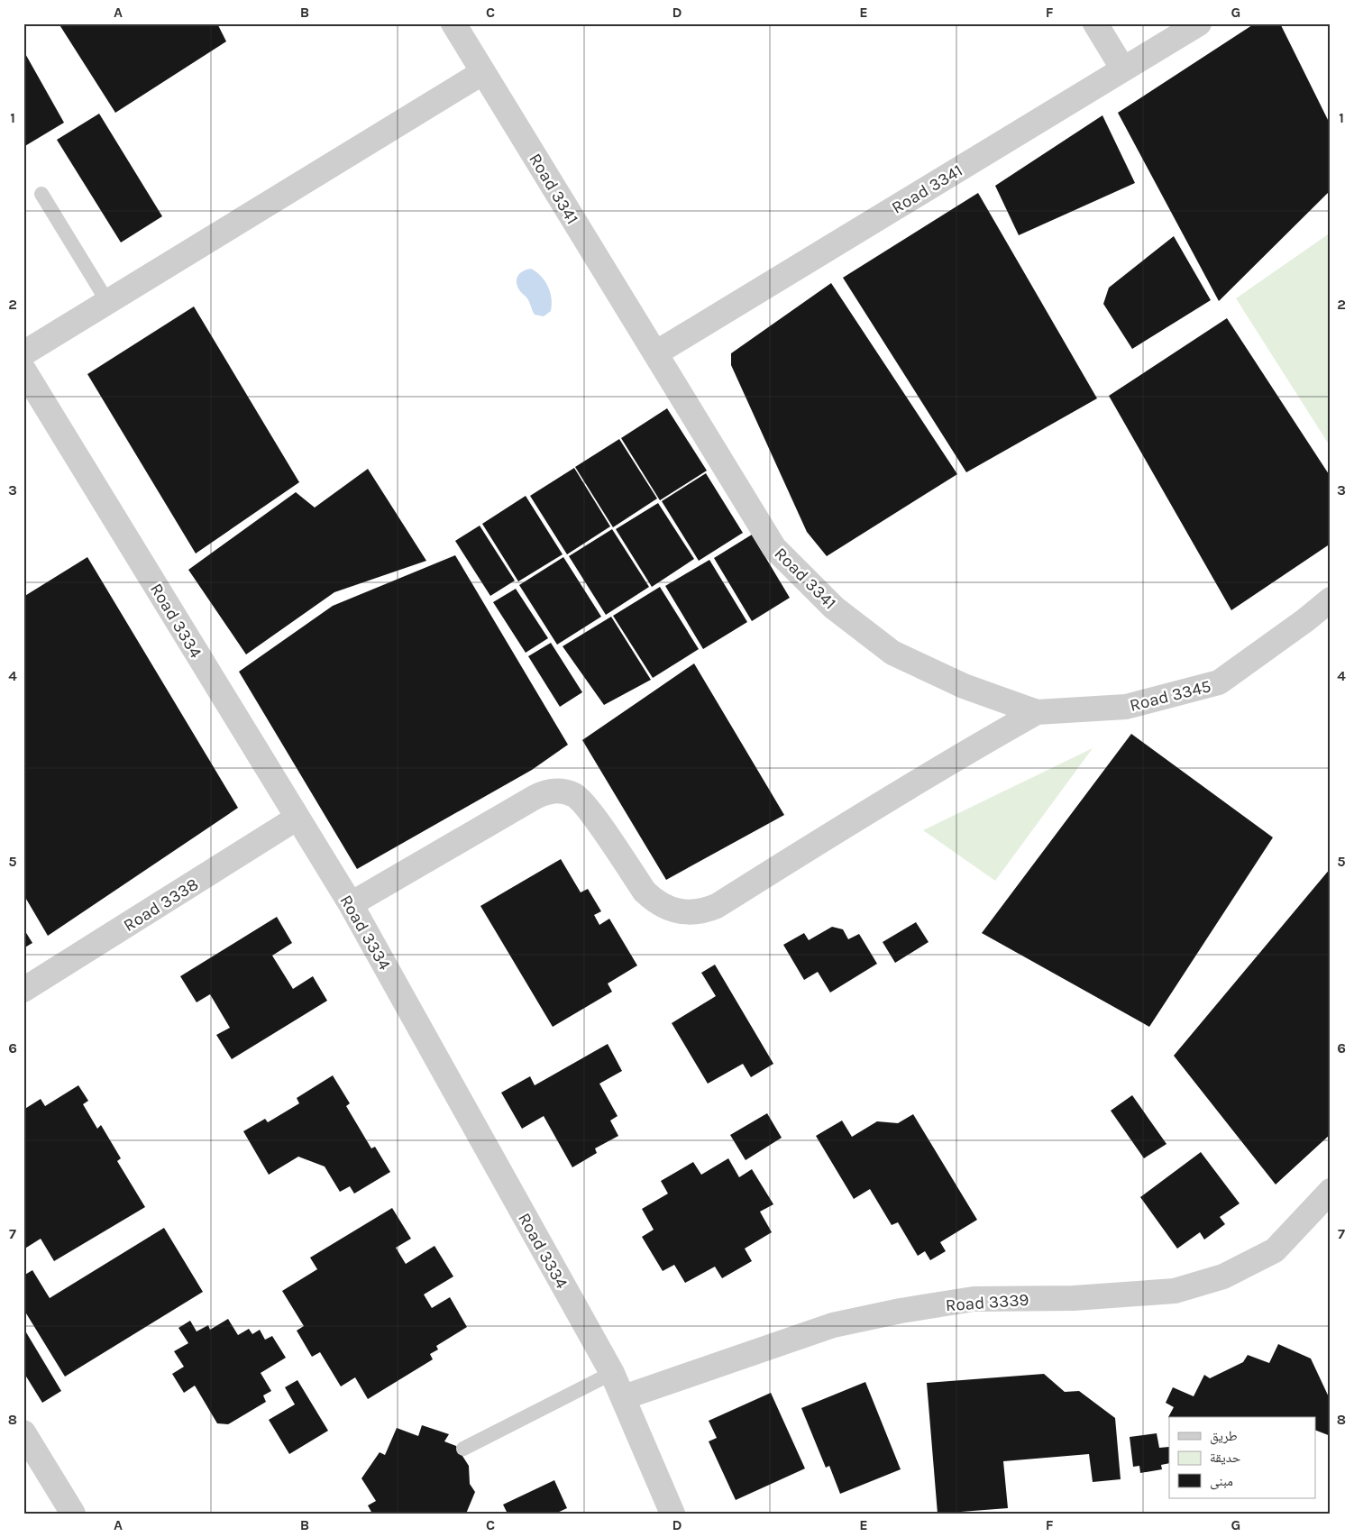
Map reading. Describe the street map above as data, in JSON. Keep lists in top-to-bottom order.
{
  "streets": {
    "street": [
      "Road 3341",
      "Road 3334",
      "Road 3345",
      "Road 3338",
      "Road 3339"
    ]
  },
  "crossings": [
    ["Road 3341", "Road 3345"],
    ["Road 3334", "Road 3338"],
    ["Road 3334", "Road 3339"]
  ],
  "legend": ["طريق", "حديقة", "مبنى"],
  "grid": {
    "columns": [
      "A",
      "B",
      "C",
      "D",
      "E",
      "F",
      "G"
    ],
    "rows": [
      "1",
      "2",
      "3",
      "4",
      "5",
      "6",
      "7",
      "8"
    ]
  }
}
